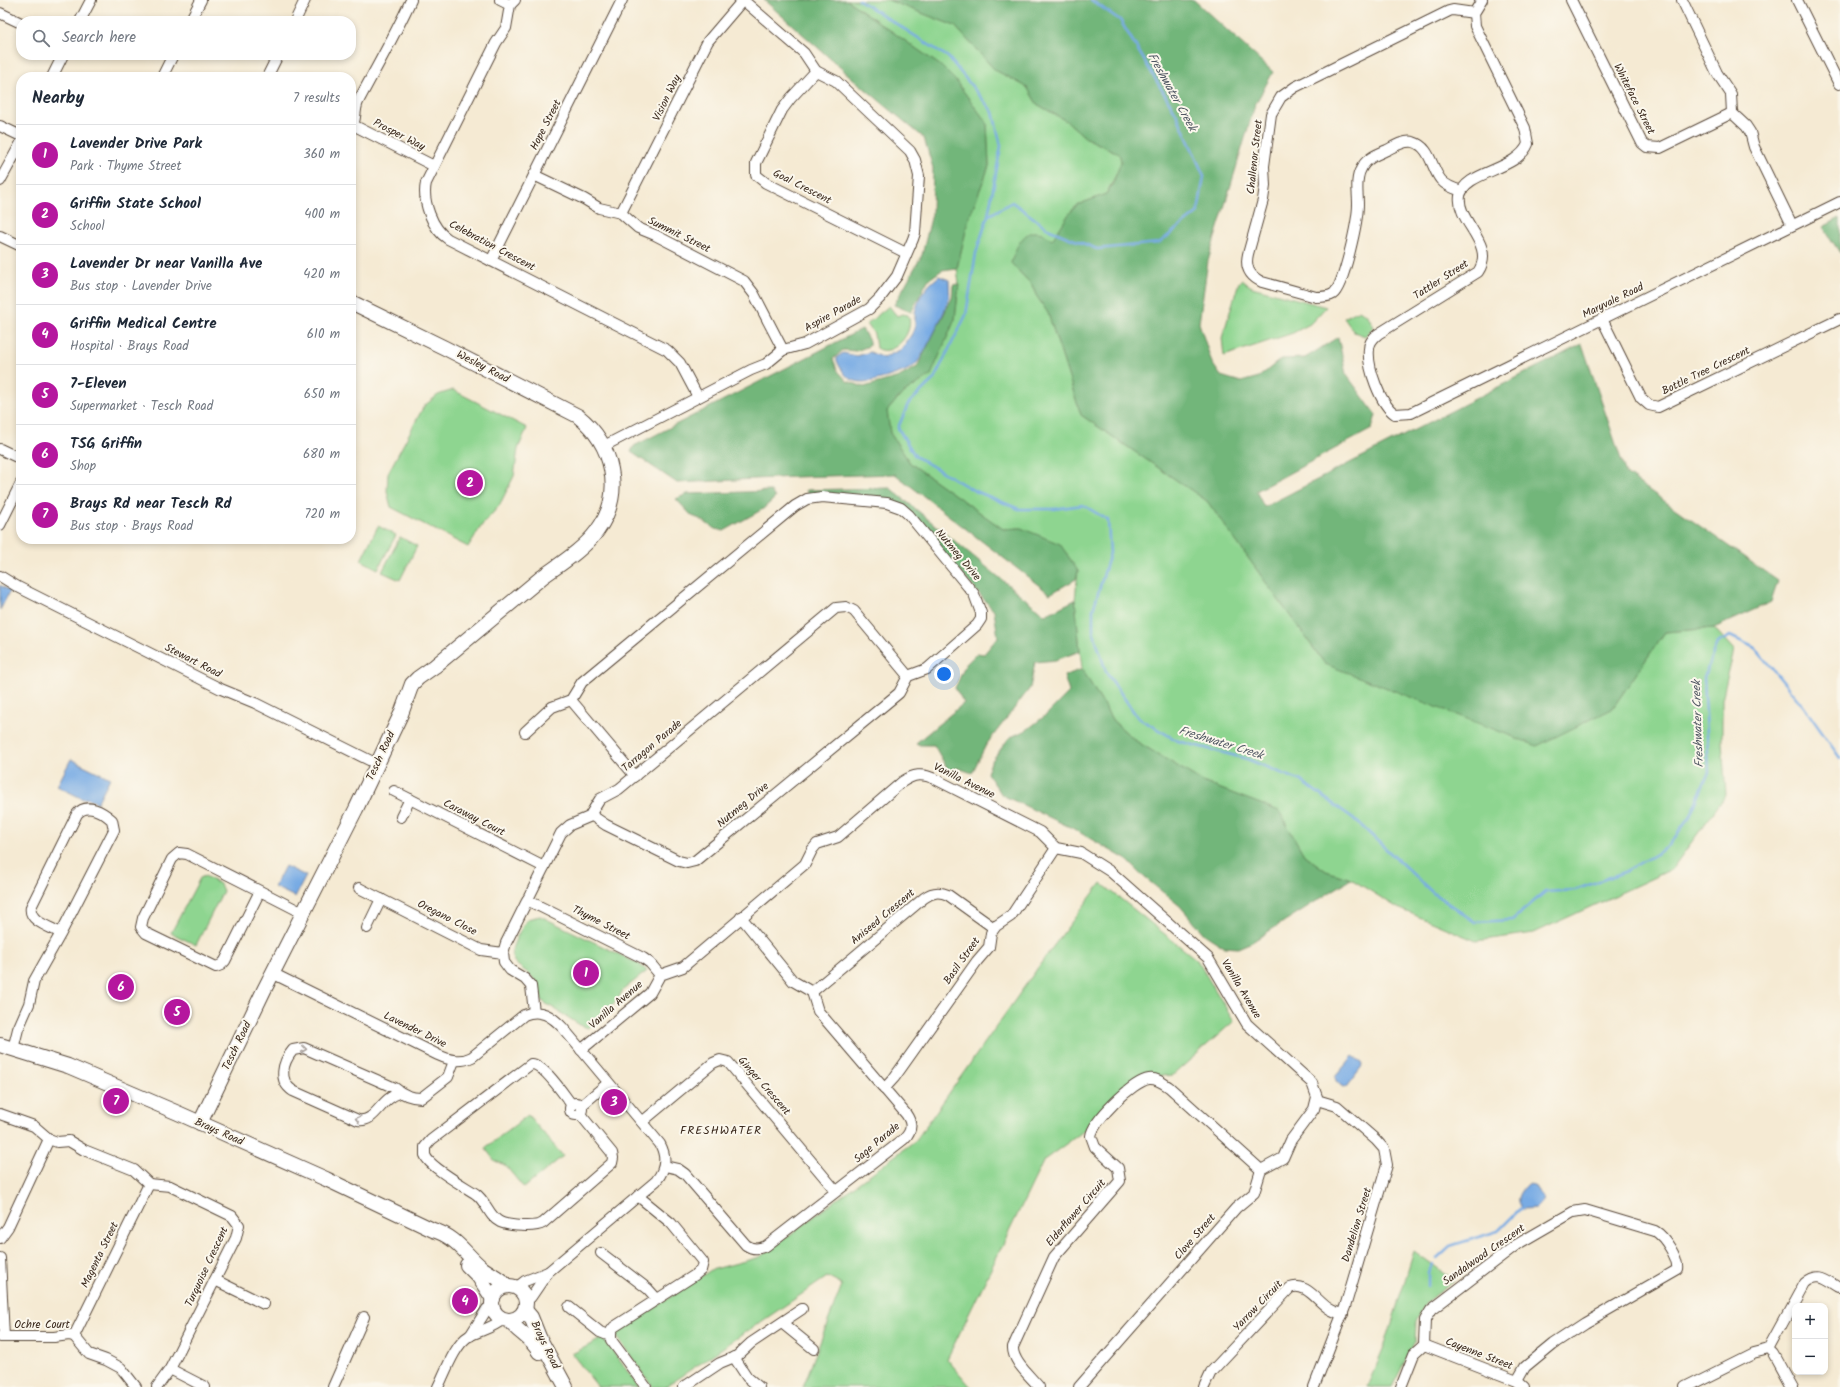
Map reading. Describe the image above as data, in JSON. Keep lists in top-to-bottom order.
{
  "streets": {
    "street": [
      "Vision Way",
      "Whiteface Street",
      "Hope Street",
      "Prosper Way",
      "Challenor Street",
      "Goal Crescent",
      "Summit Street",
      "Celebration Crescent",
      "Tattler Street",
      "Maryvale Road",
      "Aspire Parade",
      "Wesley Road",
      "Bottle Tree Crescent",
      "Nutmeg Drive",
      "Stewart Road",
      "Tarragon Parade",
      "Tesch Road",
      "Vanilla Avenue",
      "Caraway Court",
      "Aniseed Crescent",
      "Oregano Close",
      "Thyme Street",
      "Basil Street",
      "Lavender Drive",
      "Ginger Crescent",
      "Brays Road",
      "Sage Parade",
      "Elderflower Circuit",
      "Dandelion Street",
      "Clove Street",
      "Magenta Street",
      "Sandalwood Crescent",
      "Turquoise Crescent",
      "Yarrow Circuit",
      "Ochre Court",
      "Cayenne Street"
    ]
  },
  "crossings": [
    ["Vision Way", "Summit Street"],
    ["Vision Way", "Aspire Parade"],
    ["Hope Street", "Summit Street"],
    ["Hope Street", "Celebration Crescent"],
    ["Prosper Way", "Celebration Crescent"],
    ["Challenor Street", "Tattler Street"],
    ["Goal Crescent", "Aspire Parade"],
    ["Summit Street", "Aspire Parade"],
    ["Celebration Crescent", "Aspire Parade"],
    ["Tattler Street", "Maryvale Road"],
    ["Maryvale Road", "Bottle Tree Crescent"],
    ["Aspire Parade", "Wesley Road"],
    ["Aspire Parade", "Tesch Road"],
    ["Wesley Road", "Tesch Road"],
    ["Nutmeg Drive", "Tarragon Parade"],
    ["Stewart Road", "Tesch Road"],
    ["Tesch Road", "Lavender Drive"],
    ["Tesch Road", "Brays Road"],
    ["Vanilla Avenue", "Thyme Street"],
    ["Vanilla Avenue", "Dandelion Street"],
    ["Aniseed Crescent", "Basil Street"],
    ["Aniseed Crescent", "Sage Parade"],
    ["Basil Street", "Sage Parade"],
    ["Ginger Crescent", "Sage Parade"],
    ["Elderflower Circuit", "Clove Street"],
    ["Dandelion Street", "Yarrow Circuit"],
    ["Magenta Street", "Turquoise Crescent"],
    ["Magenta Street", "Ochre Court"],
    ["Sandalwood Crescent", "Cayenne Street"]
  ],
  "districts": ["FRESHWATER"],
  "water": ["Freshwater Creek"],
  "page": {
    "search": "Search here",
    "heading": ["Nearby", "7 results"],
    "list": [
      {
        "mark": "1",
        "name": "Lavender Drive Park",
        "note": "Park · Thyme Street",
        "value": "360 m"
      },
      {
        "mark": "2",
        "name": "Griffin State School",
        "note": "School",
        "value": "400 m"
      },
      {
        "mark": "3",
        "name": "Lavender Dr near Vanilla Ave",
        "note": "Bus stop · Lavender Drive",
        "value": "420 m"
      },
      {
        "mark": "4",
        "name": "Griffin Medical Centre",
        "note": "Hospital · Brays Road",
        "value": "610 m"
      },
      {
        "mark": "5",
        "name": "7-Eleven",
        "note": "Supermarket · Tesch Road",
        "value": "650 m"
      },
      {
        "mark": "6",
        "name": "TSG Griffin",
        "note": "Shop",
        "value": "680 m"
      },
      {
        "mark": "7",
        "name": "Brays Rd near Tesch Rd",
        "note": "Bus stop · Brays Road",
        "value": "720 m"
      }
    ],
    "pins": [
      "2",
      "1",
      "6",
      "5",
      "7",
      "3",
      "4"
    ],
    "map_buttons": ["+", "−"]
  }
}
